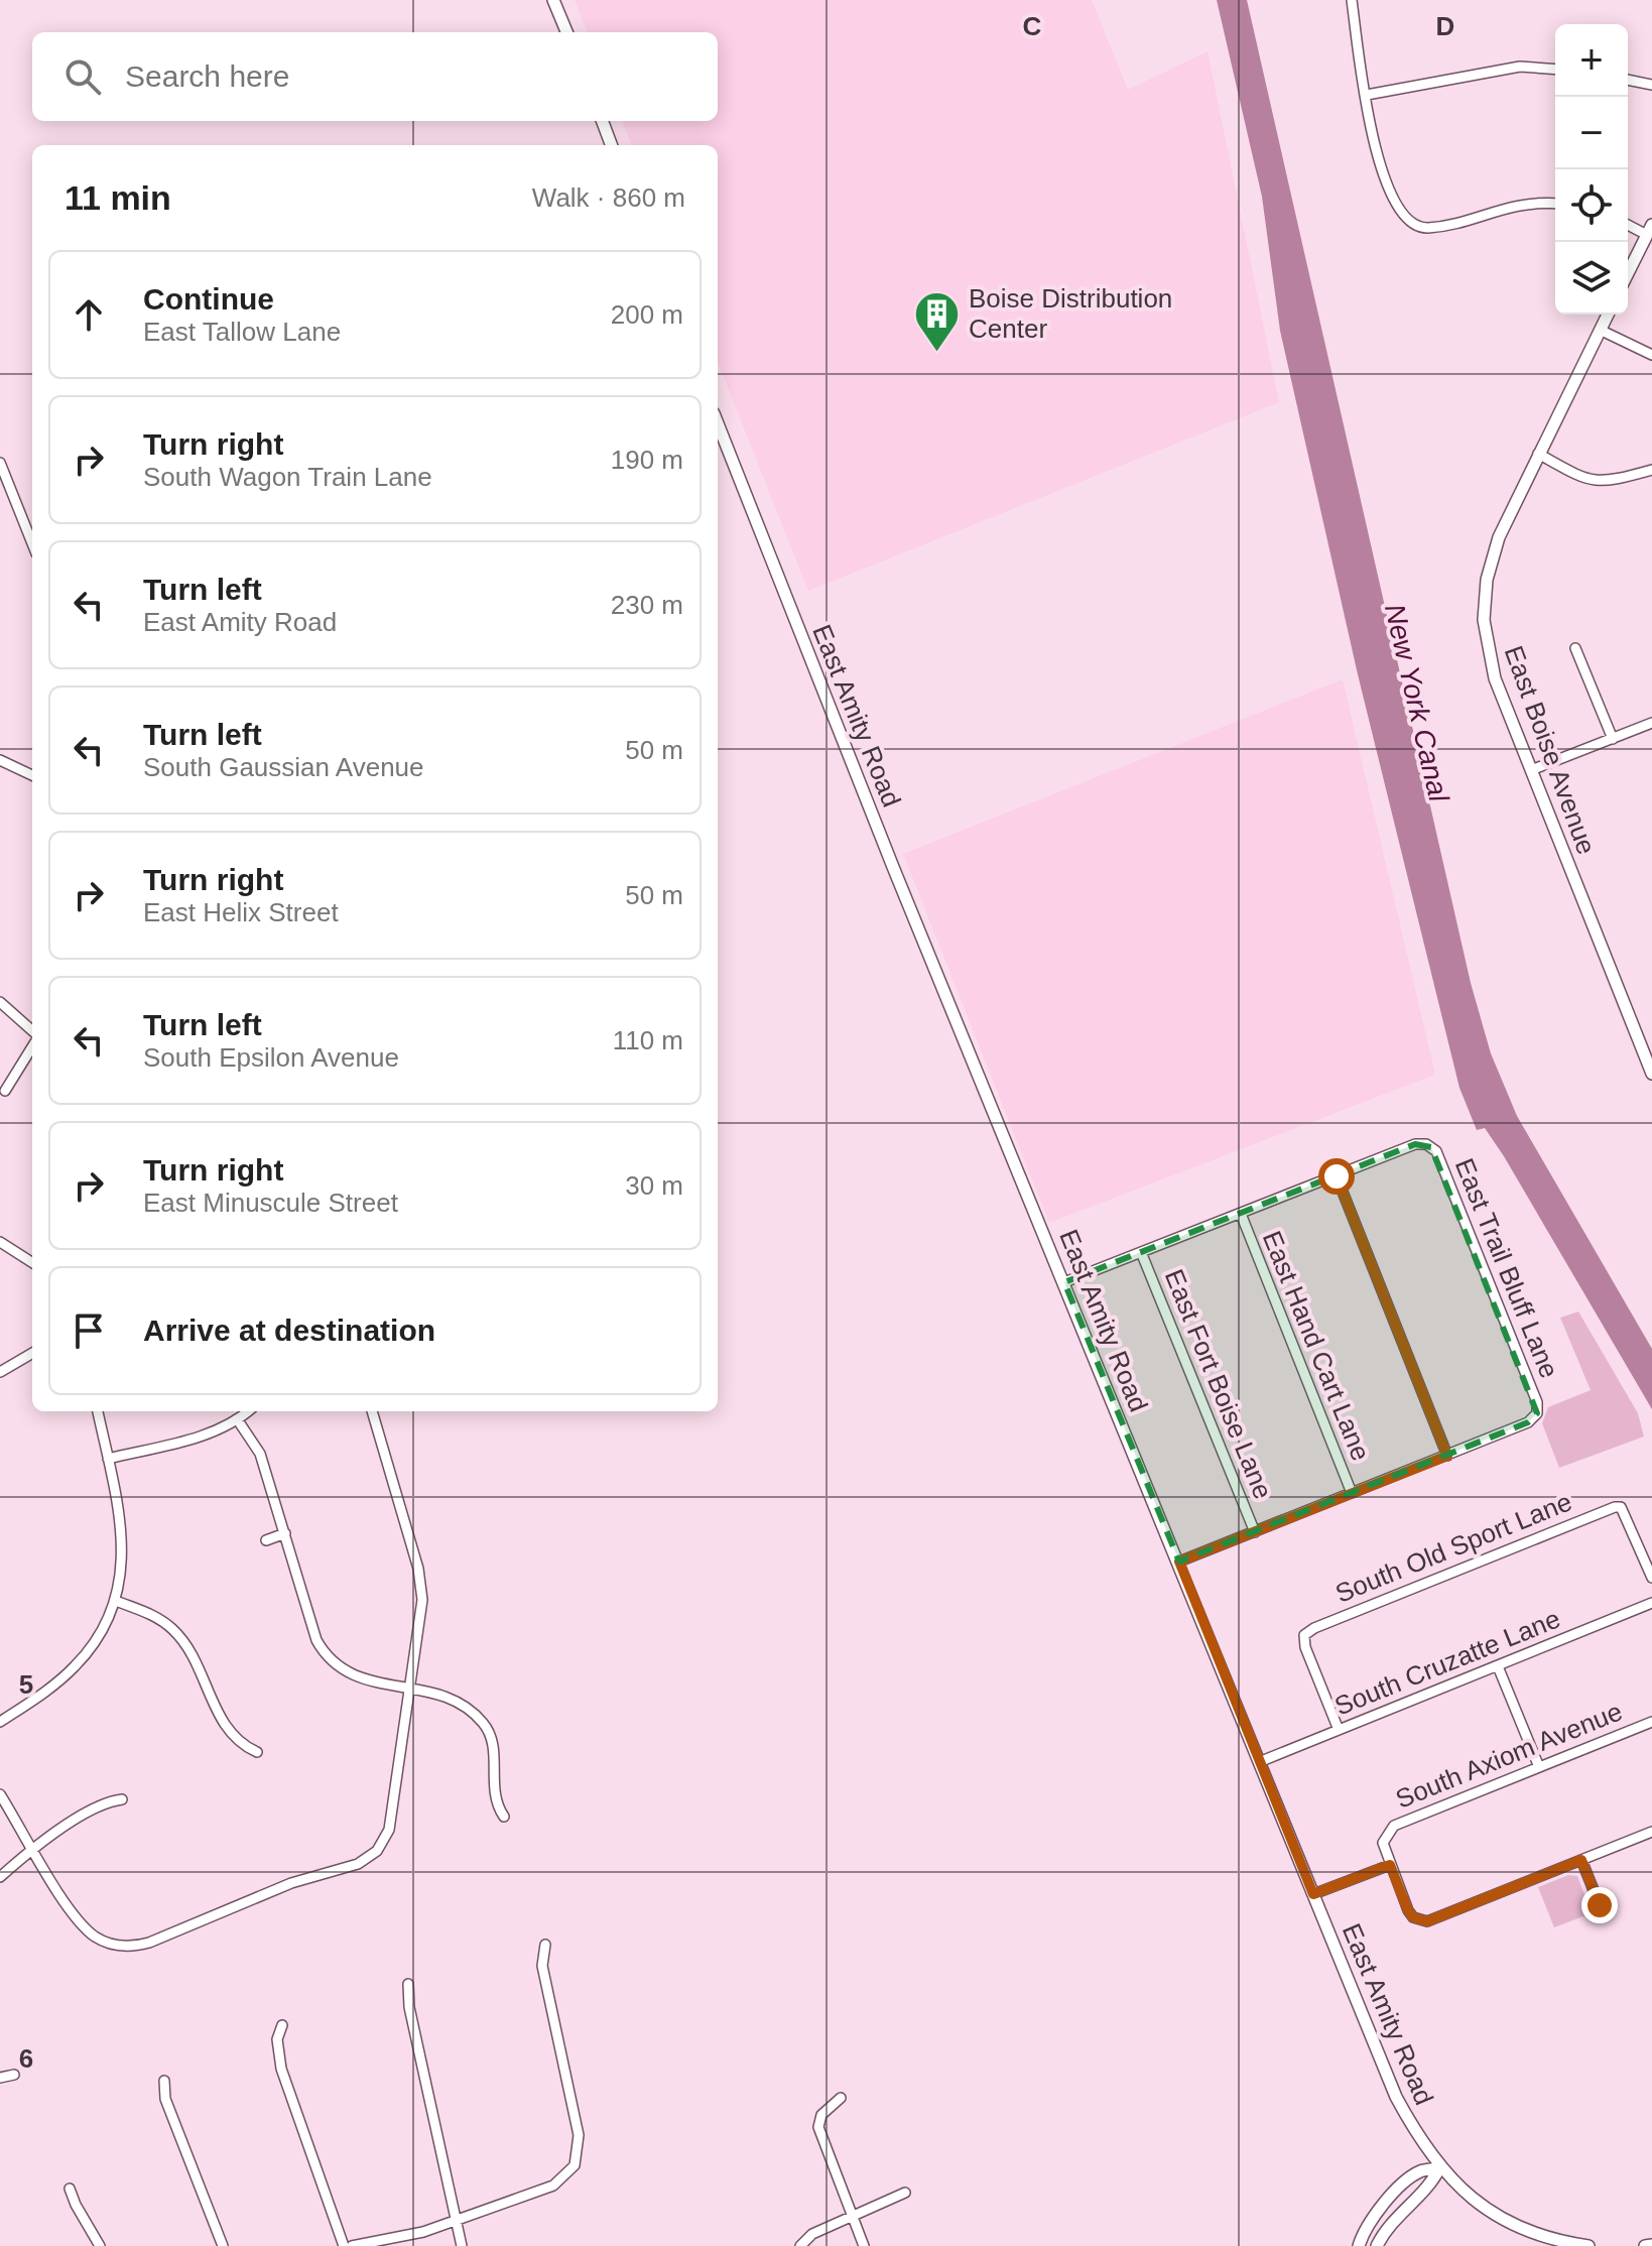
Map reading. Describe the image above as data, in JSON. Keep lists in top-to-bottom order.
{
  "streets": {
    "street": [
      "East Amity Road",
      "East Boise Avenue",
      "East Trail Bluff Lane",
      "East Hand Cart Lane",
      "East Fort Boise Lane",
      "South Old Sport Lane",
      "South Cruzatte Lane",
      "South Axiom Avenue"
    ]
  },
  "crossings": [
    ["East Amity Road", "South Cruzatte Lane"],
    ["South Old Sport Lane", "South Cruzatte Lane"]
  ],
  "water": ["New York Canal"],
  "places": {
    "building": ["Boise Distribution Center"]
  },
  "page": {
    "map_buttons": ["+", "−"],
    "search": "Search here",
    "heading": ["11 min", "Walk · 860 m"],
    "list": [
      ["Continue", "East Tallow Lane", "200 m"],
      ["Turn right", "South Wagon Train Lane", "190 m"],
      ["Turn left", "East Amity Road", "230 m"],
      ["Turn left", "South Gaussian Avenue", "50 m"],
      ["Turn right", "East Helix Street", "50 m"],
      ["Turn left", "South Epsilon Avenue", "110 m"],
      ["Turn right", "East Minuscule Street", "30 m"],
      "Arrive at destination"
    ]
  },
  "grid": {
    "columns": ["C", "D"],
    "rows": ["5", "6"]
  }
}
